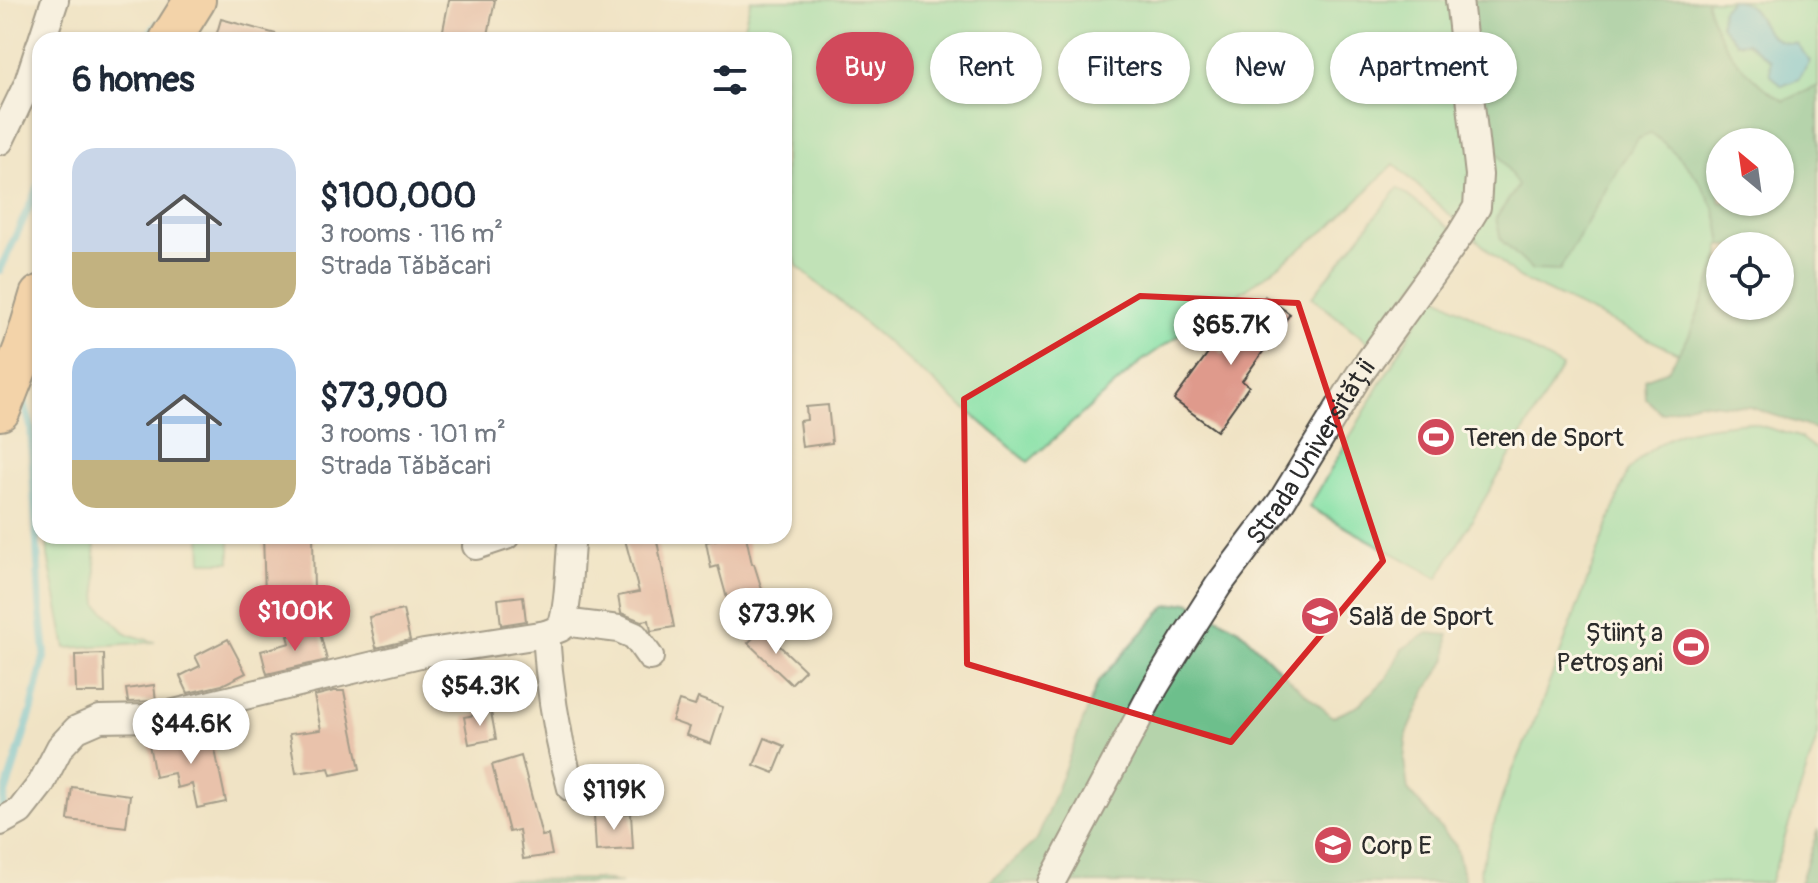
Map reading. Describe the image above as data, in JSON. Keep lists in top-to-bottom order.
{
  "streets": {
    "street": ["Strada Universității"]
  },
  "places": {
    "sports": ["Teren de Sport", "Știința Petroșani"],
    "school or university": ["Sală de Sport", "Corp E"]
  },
  "north": "top left",
  "page": {
    "chip": [
      "Buy",
      "Rent",
      "Filters",
      "New",
      "Apartment"
    ],
    "heading": "6 homes",
    "list": [
      {
        "name": "$100,000",
        "note": "3 rooms · 116 m² · Strada Tăbăcari"
      },
      {
        "name": "$73,900",
        "note": "3 rooms · 101 m² · Strada Tăbăcari"
      }
    ],
    "price": [
      "$65.7K",
      "$100K",
      "$73.9K",
      "$54.3K",
      "$44.6K",
      "$119K"
    ]
  }
}
